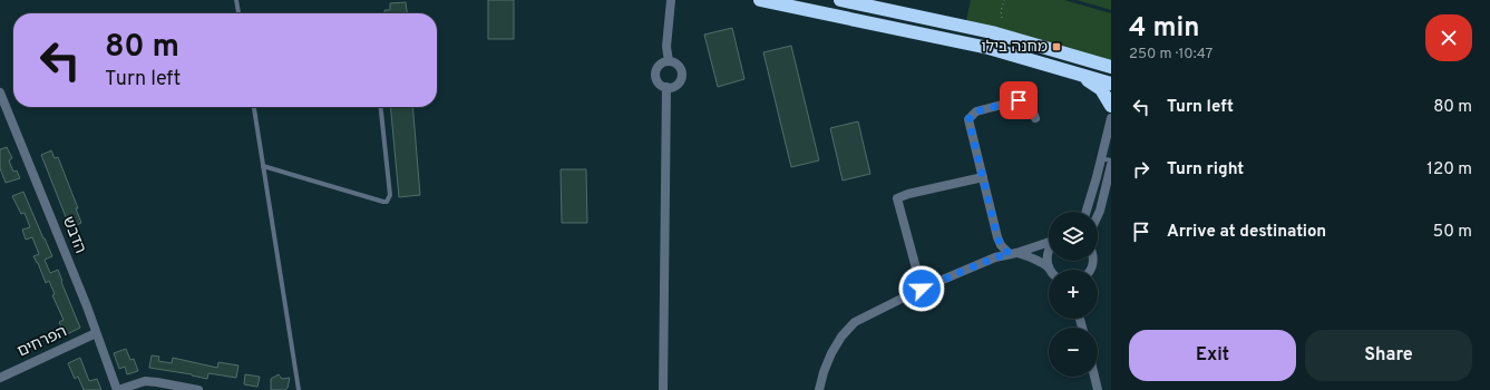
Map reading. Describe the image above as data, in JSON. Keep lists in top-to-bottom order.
{
  "streets": {
    "street": ["הדבש", "הפרחים"]
  },
  "crossings": [
    ["הדבש", "הפרחים"]
  ],
  "places": {
    "transit": ["מחנה בילו"]
  },
  "page": {
    "heading": ["4 min", "250 m · 10:47"],
    "turn": ["80 m", "Turn left"],
    "list": [
      {
        "name": "Turn left",
        "value": "80 m"
      },
      {
        "name": "Turn right",
        "value": "120 m"
      },
      {
        "name": "Arrive at destination",
        "value": "50 m"
      }
    ],
    "map_buttons": ["+", "−"],
    "buttons": ["Exit", "Share"]
  }
}
